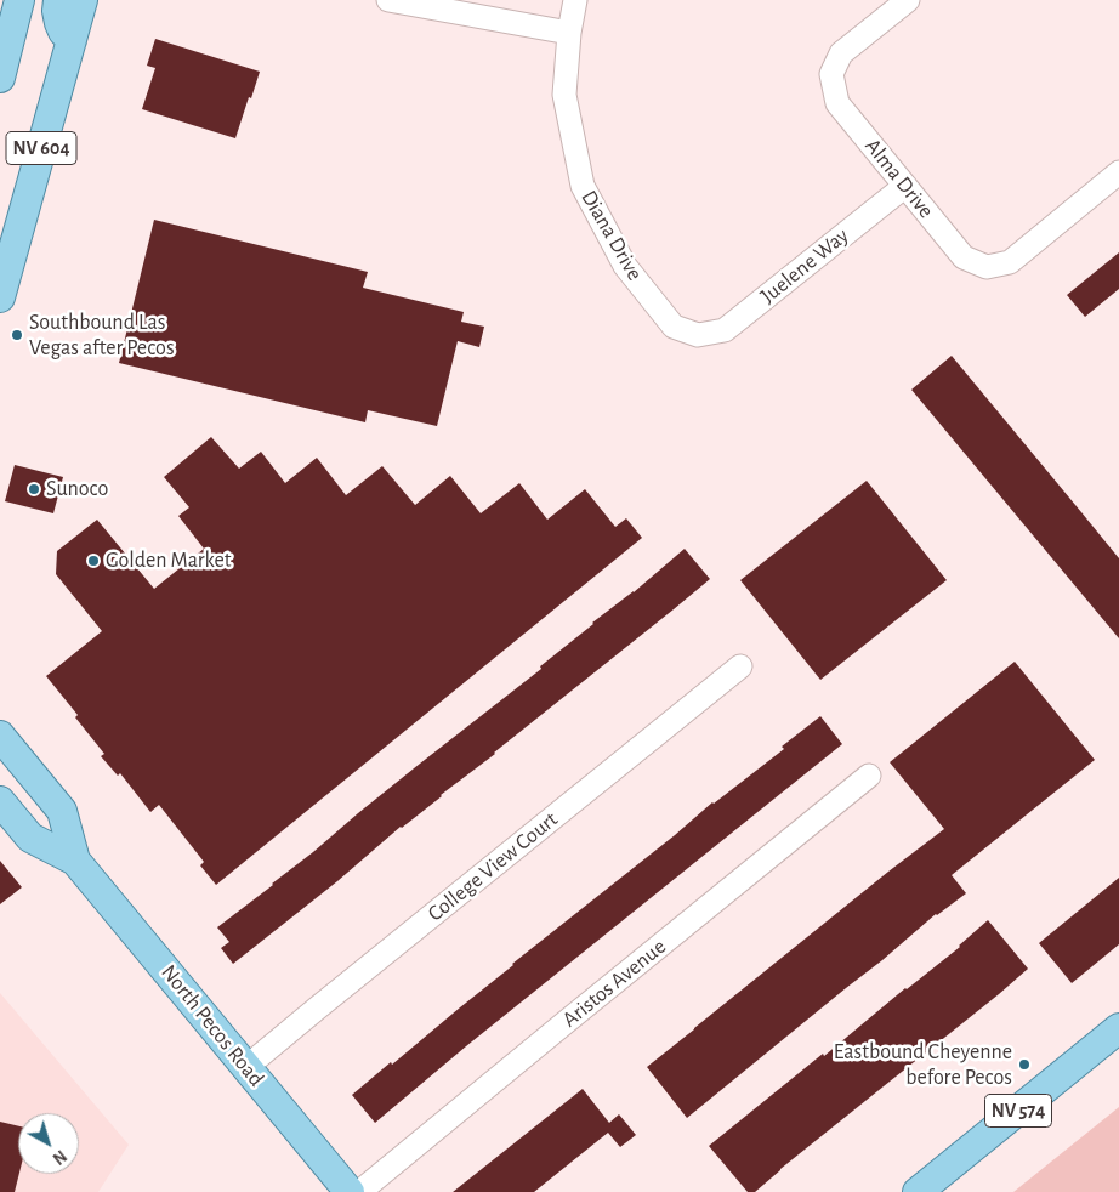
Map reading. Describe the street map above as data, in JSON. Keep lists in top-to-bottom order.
{
  "streets": {
    "main road": ["NV 604", "North Pecos Road", "NV 574"],
    "street": [
      "Alma Drive",
      "Diana Drive",
      "Juelene Way",
      "College View Court",
      "Aristos Avenue"
    ]
  },
  "crossings": [
    ["Alma Drive", "Juelene Way"],
    ["Diana Drive", "Juelene Way"],
    ["College View Court", "North Pecos Road"]
  ],
  "places": [
    "Southbound Las Vegas after Pecos",
    "Sunoco",
    "Golden Market",
    "Eastbound Cheyenne before Pecos"
  ],
  "north": "bottom right"
}
